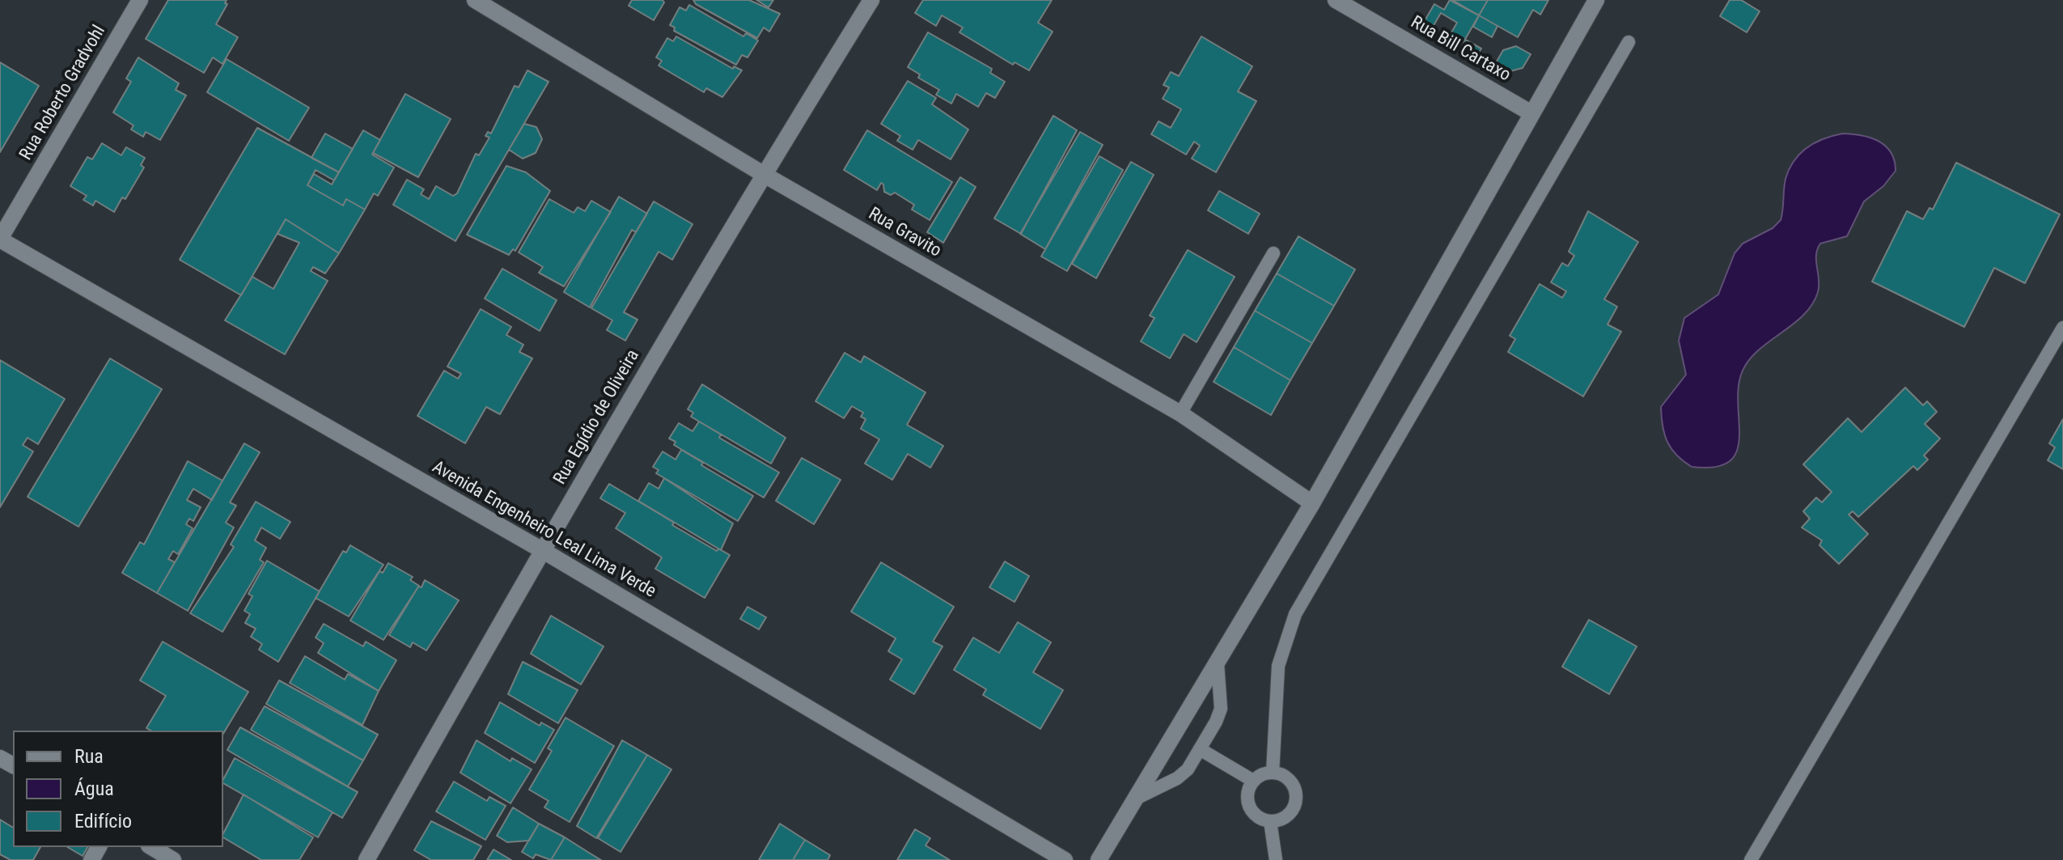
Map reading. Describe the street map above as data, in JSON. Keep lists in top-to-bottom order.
{
  "streets": {
    "street": [
      "Rua Bill Cartaxo",
      "Rua Roberto Gradvohl",
      "Rua Gravito",
      "Rua Egídio de Oliveira",
      "Avenida Engenheiro Leal Lima Verde"
    ]
  },
  "crossings": [
    ["Rua Roberto Gradvohl", "Avenida Engenheiro Leal Lima Verde"],
    ["Rua Gravito", "Rua Egídio de Oliveira"],
    ["Rua Egídio de Oliveira", "Avenida Engenheiro Leal Lima Verde"]
  ],
  "legend": ["Rua", "Água", "Edifício"]
}
